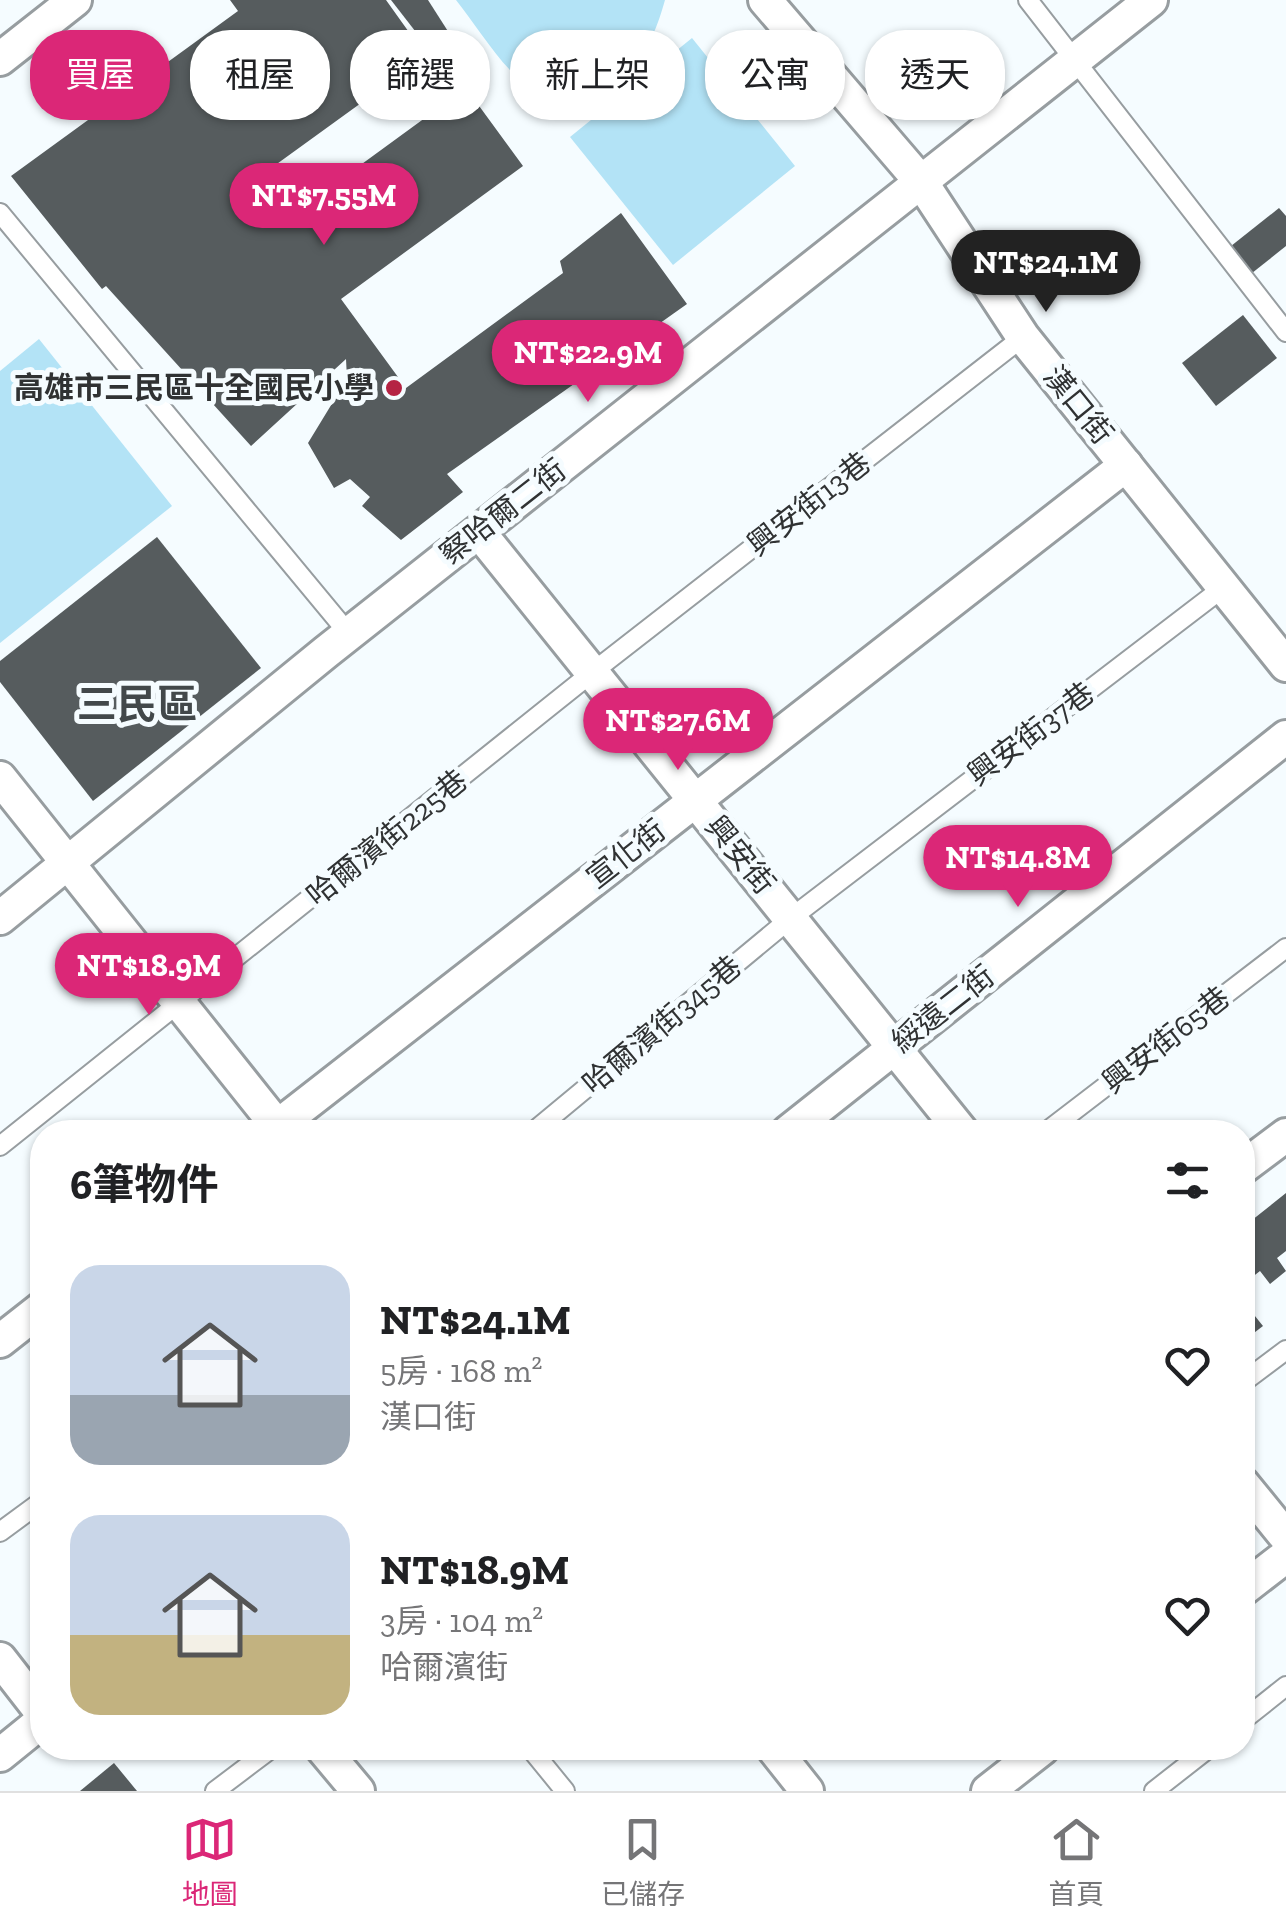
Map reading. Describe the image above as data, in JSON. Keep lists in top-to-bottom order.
{
  "streets": {
    "street": [
      "漢口街",
      "察哈爾二街",
      "宣化街",
      "興安街",
      "綏遠二街"
    ],
    "lane": [
      "興安街13巷",
      "興安街37巷",
      "哈爾濱街225巷",
      "哈爾濱街345巷",
      "興安街65巷"
    ]
  },
  "crossings": [
    ["漢口街", "興安街13巷"],
    ["漢口街", "察哈爾二街"],
    ["漢口街", "興安街37巷"],
    ["漢口街", "宣化街"],
    ["興安街13巷", "哈爾濱街225巷"],
    ["興安街13巷", "興安街"],
    ["察哈爾二街", "興安街"],
    ["興安街37巷", "興安街"],
    ["興安街37巷", "哈爾濱街345巷"],
    ["哈爾濱街225巷", "興安街"],
    ["宣化街", "興安街"],
    ["興安街", "綏遠二街"],
    ["興安街", "哈爾濱街345巷"]
  ],
  "districts": ["三民區"],
  "places": ["高雄市三民區十全國民小學"],
  "page": {
    "chip": [
      "買屋",
      "租屋",
      "篩選",
      "新上架",
      "公寓",
      "透天"
    ],
    "price": [
      "NT$7.55M",
      "NT$24.1M",
      "NT$22.9M",
      "NT$27.6M",
      "NT$14.8M",
      "NT$18.9M"
    ],
    "heading": "6筆物件",
    "list": [
      {
        "name": "NT$24.1M",
        "note": "5房 · 168 m² · 漢口街"
      },
      {
        "name": "NT$18.9M",
        "note": "3房 · 104 m² · 哈爾濱街"
      }
    ],
    "tabs": ["地圖", "已儲存", "首頁"]
  }
}
